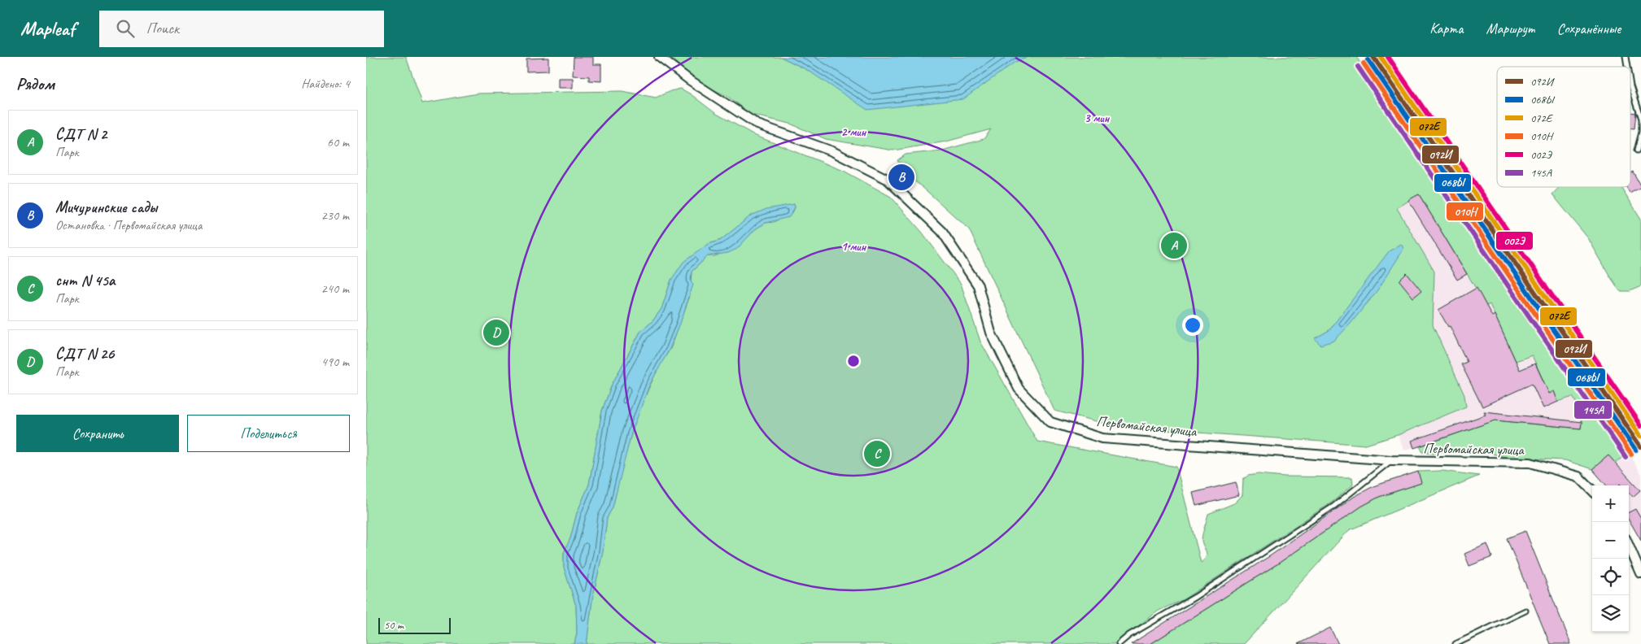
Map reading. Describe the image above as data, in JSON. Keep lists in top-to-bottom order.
{
  "streets": {
    "street": ["Первомайская улица"]
  },
  "lines": [
    "transit line 092И",
    "transit line 072Е",
    "transit line 002Э",
    "transit line 068Ы",
    "transit line 010Н",
    "transit line 145А"
  ],
  "legend": [
    "092И",
    "068Ы",
    "072Е",
    "010Н",
    "002Э",
    "145А"
  ],
  "scale_bar": "50 m",
  "page": {
    "header": "Mapleaf",
    "search": "Поиск",
    "nav": ["Карта", "Маршрут", "Сохранённые"],
    "heading": ["Рядом", "Найдено: 4"],
    "list": [
      {
        "mark": "A",
        "name": "СДТ N 2",
        "note": "Парк",
        "value": "60 m"
      },
      {
        "mark": "B",
        "name": "Мичуринские сады",
        "note": "Остановка · Первомайская улица",
        "value": "230 m"
      },
      {
        "mark": "C",
        "name": "снт N 45а",
        "note": "Парк",
        "value": "240 m"
      },
      {
        "mark": "D",
        "name": "СДТ N 26",
        "note": "Парк",
        "value": "490 m"
      }
    ],
    "pins": [
      "B",
      "A",
      "D",
      "C"
    ],
    "buttons": ["Сохранить", "Поделиться"],
    "map_buttons": ["+", "−"],
    "scale": "50 m"
  },
  "rings": ["3 мин", "2 мин", "1 мин"]
}
